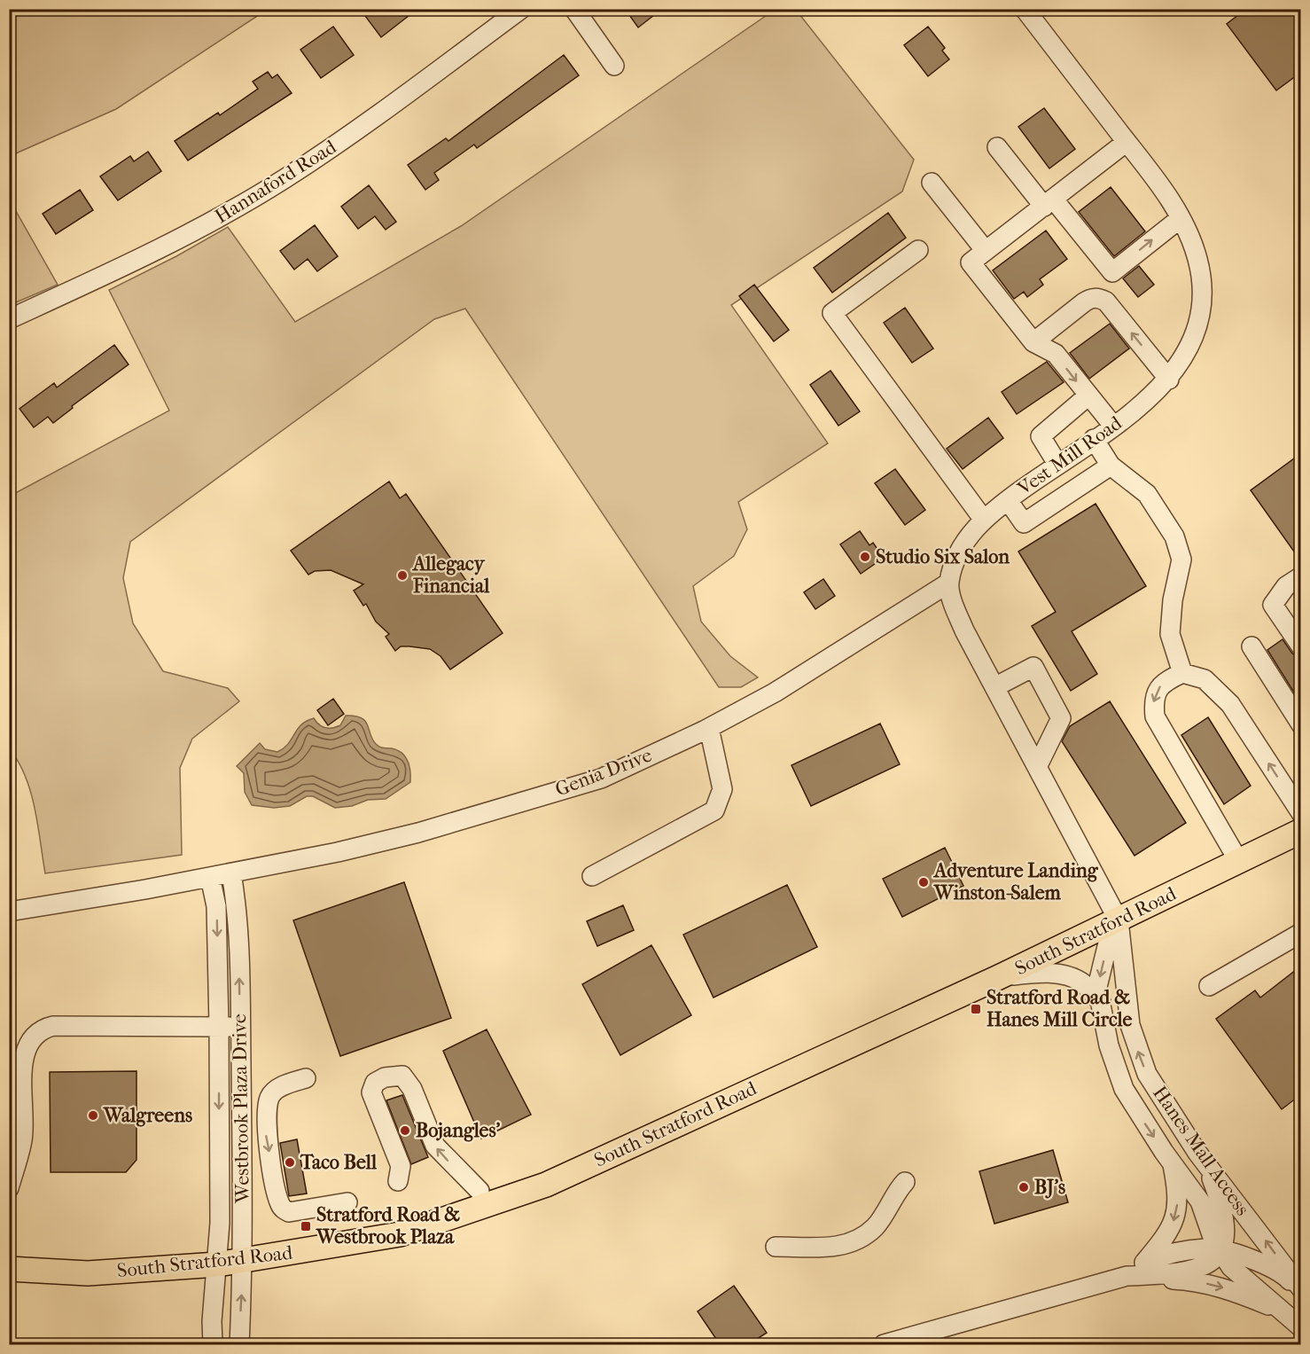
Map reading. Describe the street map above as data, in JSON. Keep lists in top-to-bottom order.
{
  "streets": {
    "main road": ["South Stratford Road"],
    "street": [
      "Hannaford Road",
      "Vest Mill Road",
      "Genia Drive",
      "Westbrook Plaza Drive",
      "Hanes Mall Access"
    ]
  },
  "crossings": [
    ["Vest Mill Road", "Genia Drive"],
    ["Genia Drive", "Westbrook Plaza Drive"],
    ["South Stratford Road", "Westbrook Plaza Drive"],
    ["South Stratford Road", "Hanes Mall Access"]
  ],
  "places": {
    "other": [
      "Studio Six Salon",
      "Allegacy Financial",
      "Adventure Landing Winston-Salem",
      "Walgreens",
      "Bojangles'",
      "Taco Bell",
      "BJ's"
    ],
    "transit": ["Stratford Road & Hanes Mill Circle", "Stratford Road & Westbrook Plaza"]
  }
}
